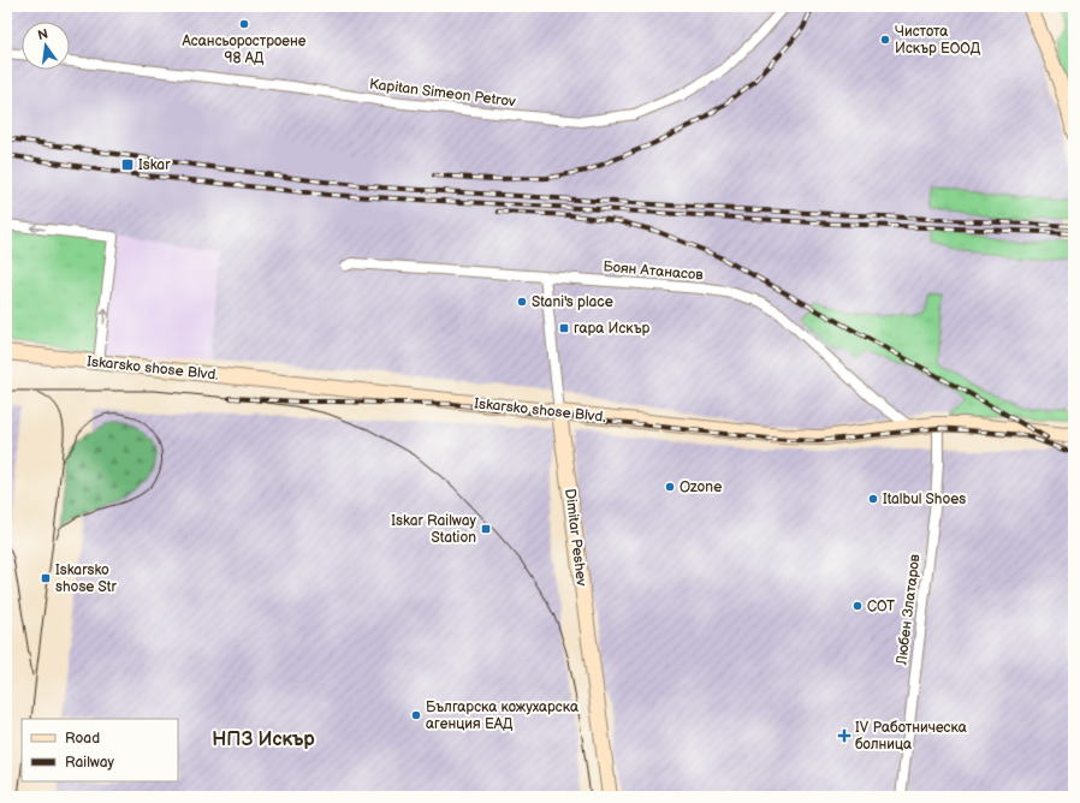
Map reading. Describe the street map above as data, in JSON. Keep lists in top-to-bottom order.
{
  "streets": {
    "main road": ["Iskarsko shose Blvd.", "Dimitar Peshev"],
    "street": ["Kapitan Simeon Petrov", "Боян Атанасов", "Любен Златаров"]
  },
  "crossings": [
    ["Боян Атанасов", "Iskarsko shose Blvd."],
    ["Боян Атанасов", "Dimitar Peshev"],
    ["Iskarsko shose Blvd.", "Dimitar Peshev"],
    ["Iskarsko shose Blvd.", "Любен Златаров"]
  ],
  "districts": ["НПЗ Искър"],
  "places": {
    "other": [
      "Асансьоростроене 98 АД",
      "Чистота Искър ЕООД",
      "Stani's place",
      "Ozone",
      "Italbul Shoes",
      "СОТ",
      "Българска кожухарска агенция ЕАД"
    ],
    "transit": [
      "Iskar",
      "гара Искър",
      "Iskar Railway Station",
      "Iskarsko shose Str"
    ],
    "health": ["IV Работническа болница"]
  },
  "legend": ["Road", "Railway"],
  "north": "top"
}
